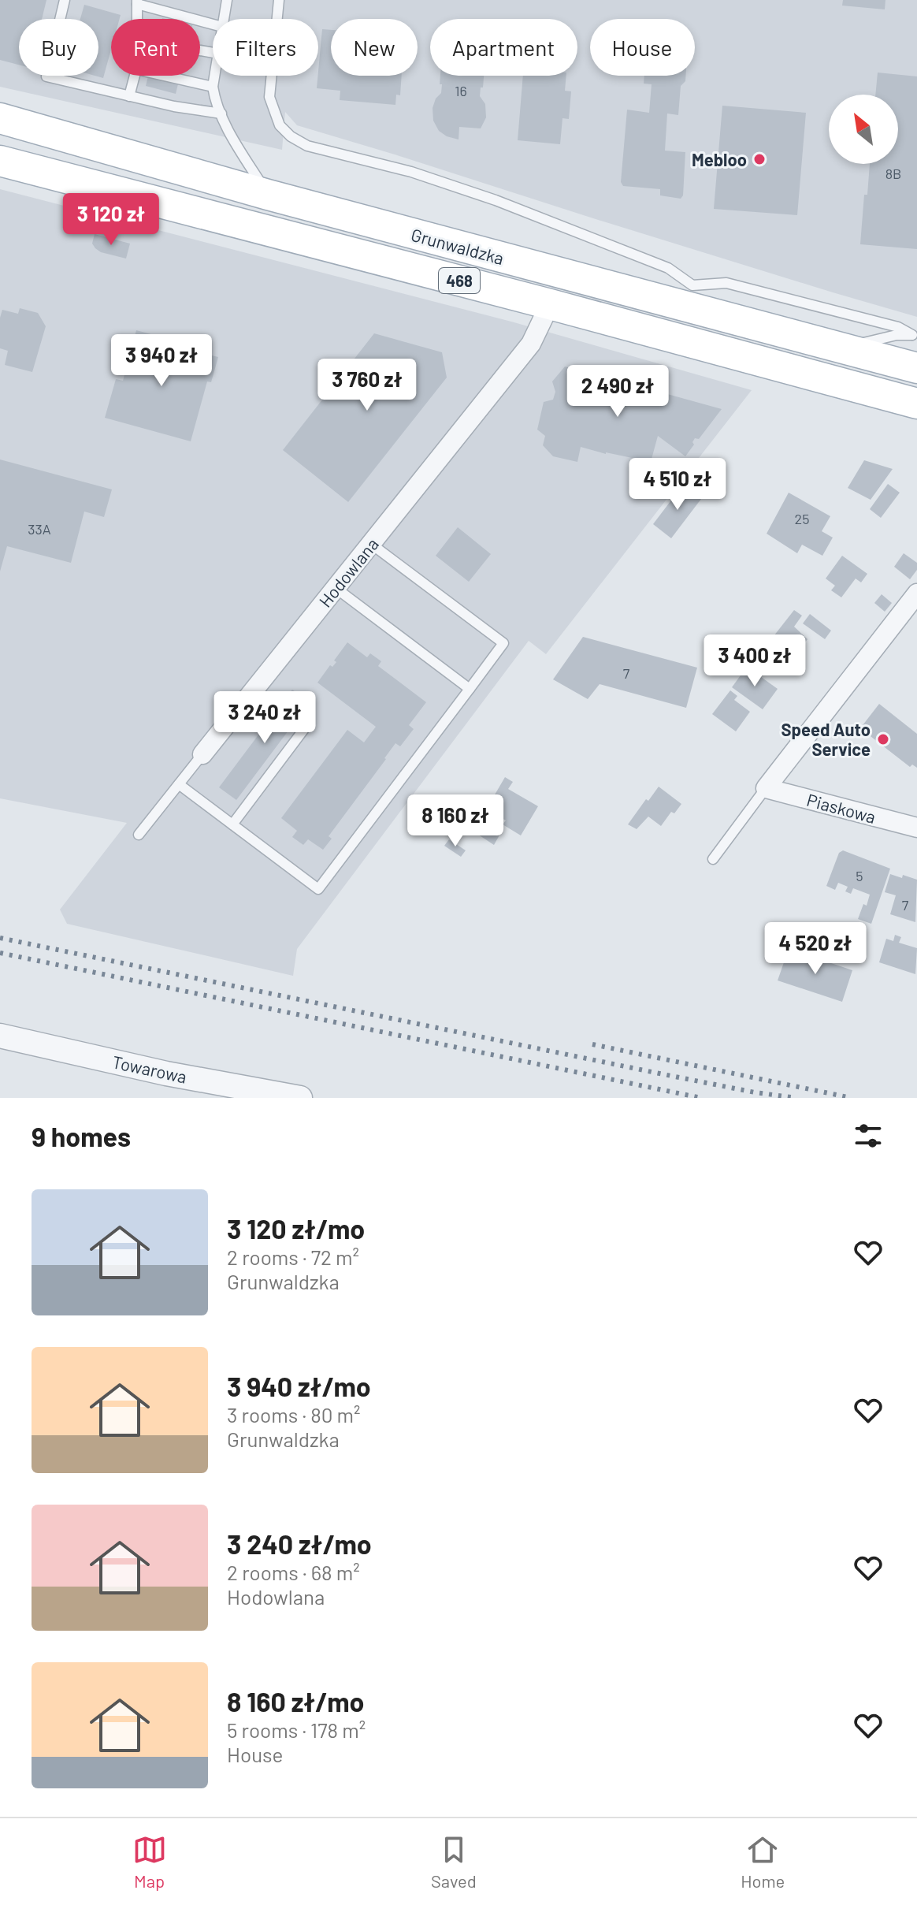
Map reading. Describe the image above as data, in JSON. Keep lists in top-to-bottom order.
{
  "streets": {
    "main road": ["Grunwaldzka", "468"],
    "street": ["Hodowlana", "Piaskowa", "Towarowa"]
  },
  "crossings": [
    ["Grunwaldzka", "Hodowlana"]
  ],
  "places": ["Mebloo", "Speed Auto Service"],
  "house_numbers": [
    "16",
    "8B",
    "25",
    "33A",
    "7",
    "5",
    "7"
  ],
  "north": "top left",
  "page": {
    "chip": [
      "Buy",
      "Rent",
      "Filters",
      "New",
      "Apartment",
      "House"
    ],
    "price": [
      "3 120 zł",
      "3 940 zł",
      "3 760 zł",
      "2 490 zł",
      "4 510 zł",
      "3 400 zł",
      "3 240 zł",
      "8 160 zł",
      "4 520 zł"
    ],
    "heading": "9 homes",
    "list": [
      {
        "name": "3 120 zł/mo",
        "note": "2 rooms · 72 m² · Grunwaldzka"
      },
      {
        "name": "3 940 zł/mo",
        "note": "3 rooms · 80 m² · Grunwaldzka"
      },
      {
        "name": "3 240 zł/mo",
        "note": "2 rooms · 68 m² · Hodowlana"
      },
      {
        "name": "8 160 zł/mo",
        "note": "5 rooms · 178 m² · House"
      }
    ],
    "tabs": ["Map", "Saved", "Home"]
  }
}
